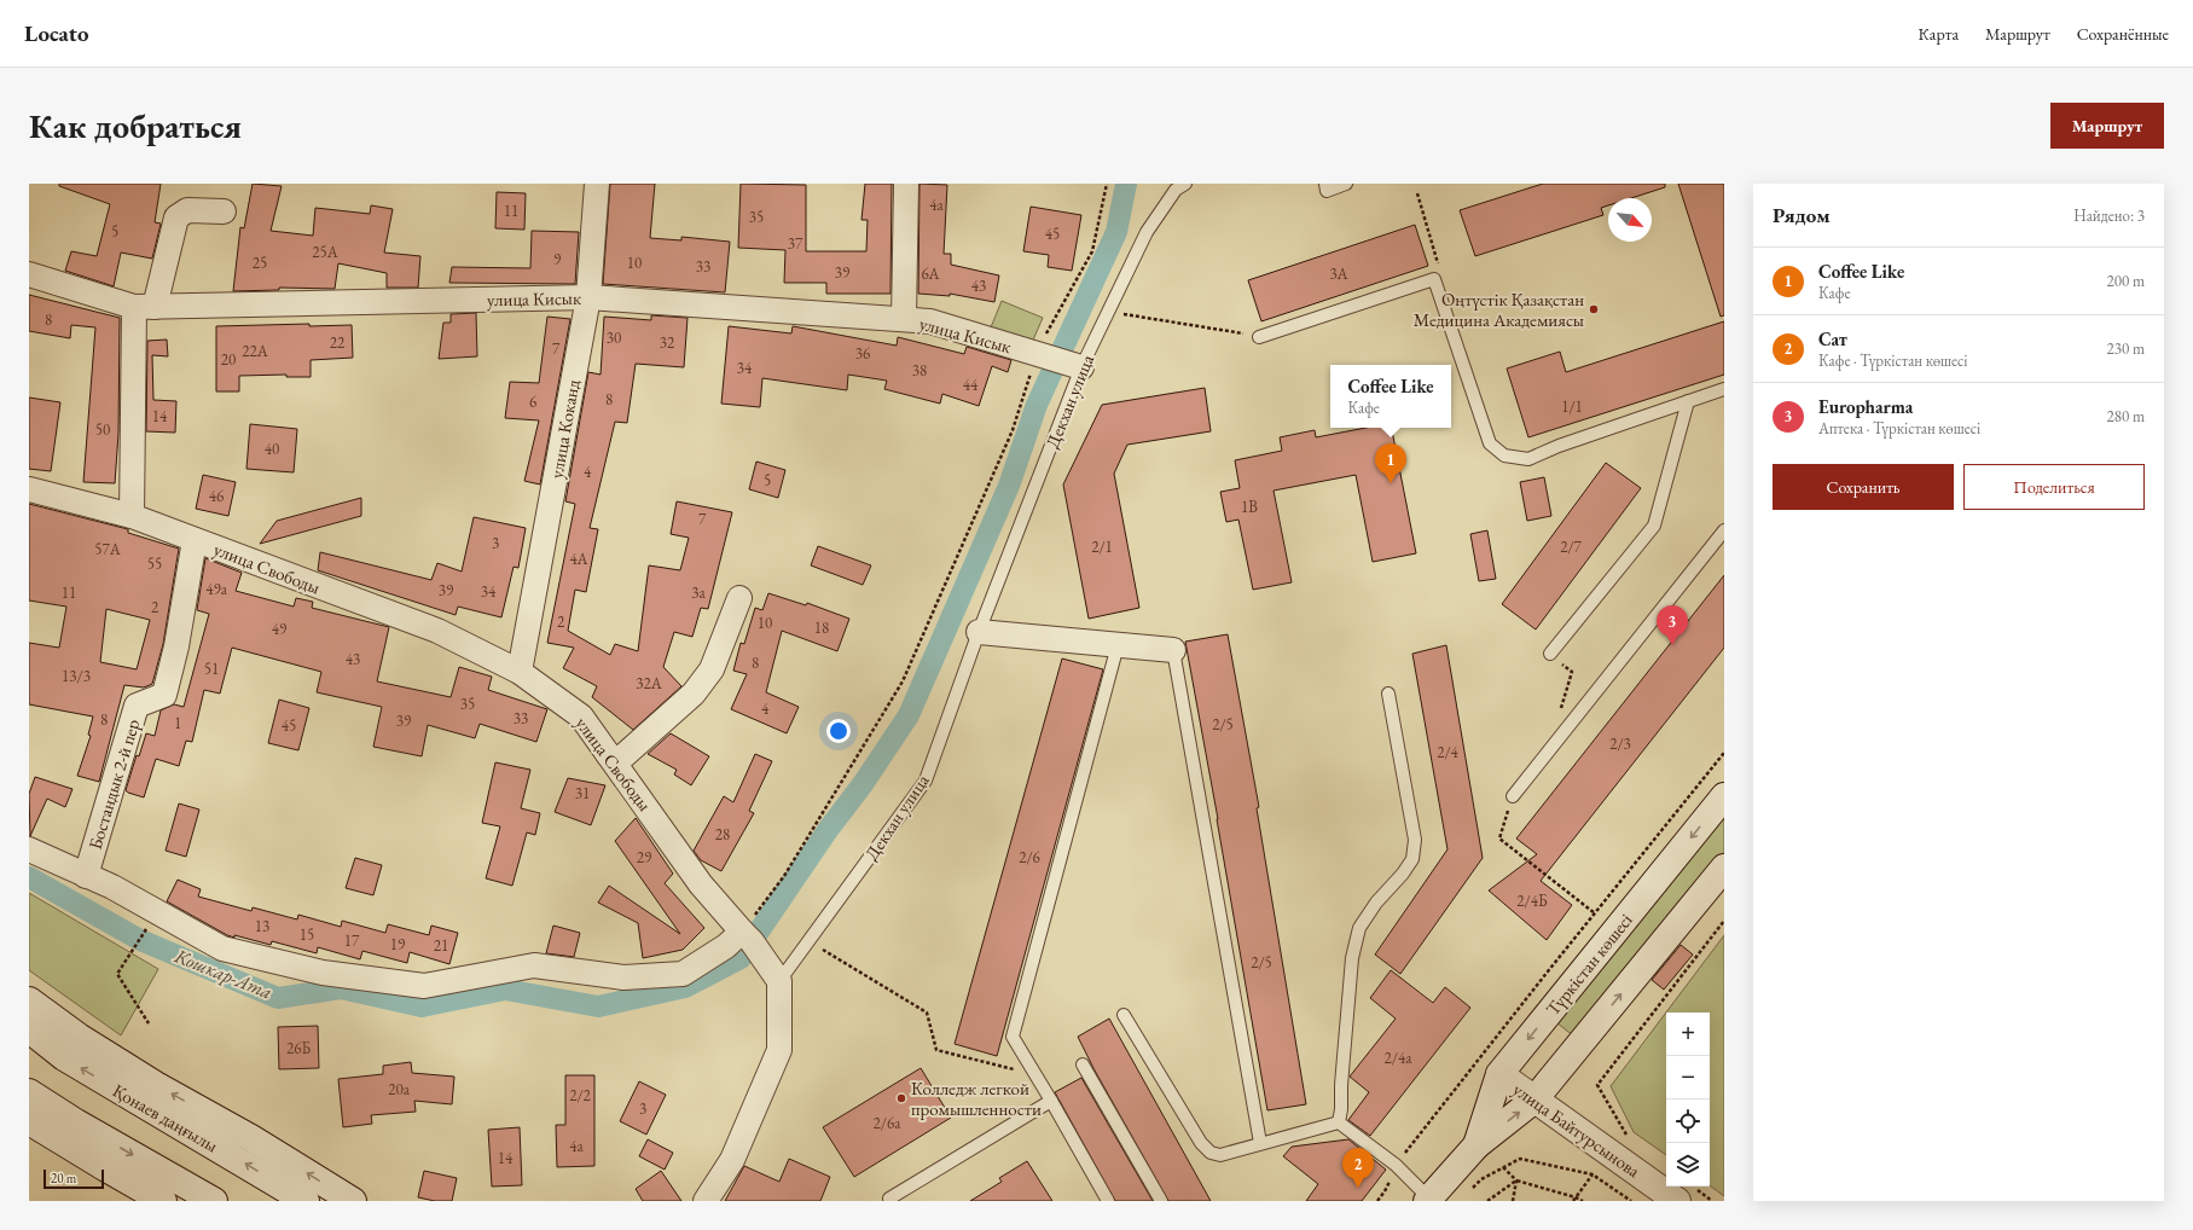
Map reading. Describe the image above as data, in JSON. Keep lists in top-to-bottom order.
{
  "streets": {
    "main road": ["Түркістан көшесі", "Қонаев даңғылы", "улица Байтурсынова"],
    "street": [
      "улица Кисык",
      "улица Коканд",
      "улица Свободы",
      "Бостандык 2-й пер"
    ],
    "lane": ["Декхан улица"]
  },
  "crossings": [
    ["улица Кисык", "Декхан улица"],
    ["улица Кисык", "улица Коканд"],
    ["Декхан улица", "улица Свободы"],
    ["улица Коканд", "улица Свободы"],
    ["улица Свободы", "Бостандык 2-й пер"],
    ["Түркістан көшесі", "улица Байтурсынова"]
  ],
  "water": ["Кошкар-Ата"],
  "places": ["Оңтүстік Қазақстан Медицина Академиясы", "Колледж легкой промышленности"],
  "house_numbers": [
    "4а",
    "11",
    "35",
    "5",
    "45",
    "37",
    "25А",
    "9",
    "25",
    "10",
    "33",
    "39",
    "6А",
    "3А",
    "43",
    "8",
    "30",
    "22",
    "32",
    "7",
    "22А",
    "36",
    "20",
    "34",
    "38",
    "44",
    "8",
    "6",
    "1/1",
    "14",
    "50",
    "40",
    "4",
    "5",
    "46",
    "1В",
    "7",
    "3",
    "2/1",
    "2/7",
    "57А",
    "4А",
    "55",
    "49а",
    "39",
    "34",
    "11",
    "3а",
    "2",
    "2",
    "10",
    "18",
    "49",
    "43",
    "8",
    "51",
    "13/3",
    "32А",
    "35",
    "4",
    "33",
    "8",
    "39",
    "1",
    "2/5",
    "45",
    "2/3",
    "2/4",
    "31",
    "28",
    "29",
    "2/6",
    "2/4Б",
    "13",
    "15",
    "17",
    "19",
    "21",
    "2/5",
    "26Б",
    "2/4а",
    "20а",
    "2/2",
    "3",
    "2/6а",
    "4а",
    "14"
  ],
  "scale_bar": "20 m",
  "north": "bottom right",
  "page": {
    "header": "Locato",
    "nav": ["Карта", "Маршрут", "Сохранённые"],
    "buttons": [
      "Маршрут",
      ["Сохранить", "Поделиться"]
    ],
    "title": "Как добраться",
    "heading": ["Рядом", "Найдено: 3"],
    "list": [
      {
        "mark": "1",
        "name": "Coffee Like",
        "note": "Кафе",
        "value": "200 m"
      },
      {
        "mark": "2",
        "name": "Сат",
        "note": "Кафе · Түркістан көшесі",
        "value": "230 m"
      },
      {
        "mark": "3",
        "name": "Europharma",
        "note": "Аптека · Түркістан көшесі",
        "value": "280 m"
      }
    ],
    "popup": ["Coffee Like", "Кафе"],
    "pins": ["1", "3", "2"],
    "map_buttons": ["+", "−"],
    "scale": "20 m"
  }
}
